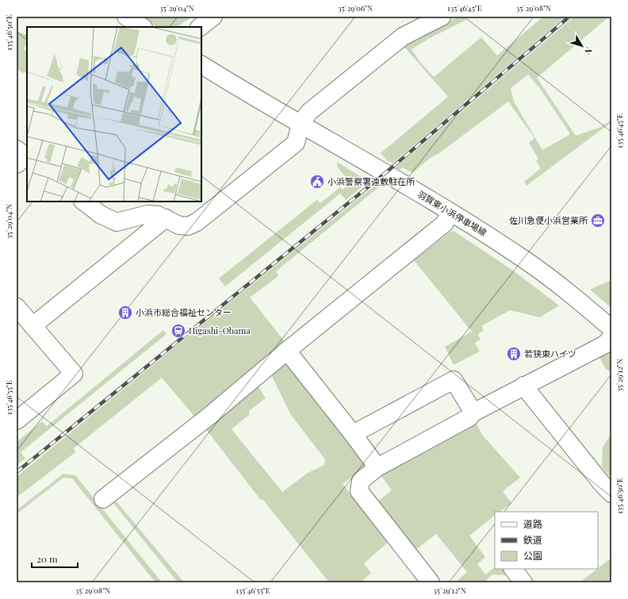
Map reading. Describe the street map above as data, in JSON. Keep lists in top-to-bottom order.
{
  "streets": {
    "street": ["羽賀東小浜停車場線"]
  },
  "places": {
    "public building": ["小浜警察署遠敷駐在所"],
    "office": ["佐川急便小浜営業所"],
    "building": ["小浜市総合福祉センター", "若狭東ハイツ"],
    "station": ["Higashi-Obama"]
  },
  "legend": ["道路", "鉄道", "公園"],
  "scale_bar": "20 m",
  "north": "bottom right",
  "coordinates": [
    "35°29'04\"N",
    "35°29'06\"N",
    "135°46'45\"E",
    "35°29'08\"N",
    "135°46'50\"E",
    "35°29'12\"N",
    "135°46'55\"E"
  ]
}
